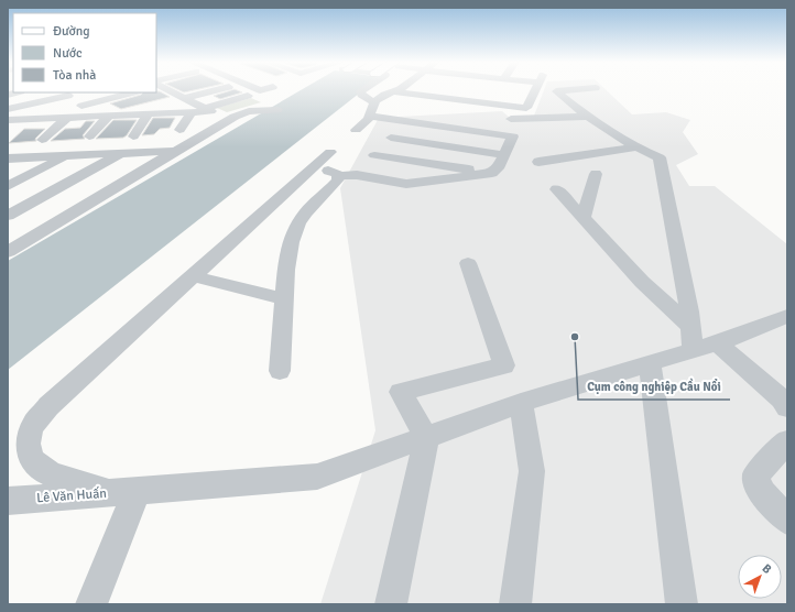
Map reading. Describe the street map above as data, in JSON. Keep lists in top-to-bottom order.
{
  "streets": {
    "street": ["Lê Văn Huấn"]
  },
  "places": ["Cụm công nghiệp Cầu Nổi"],
  "legend": ["Đường", "Nước", "Tòa nhà"],
  "north": "top right"
}
